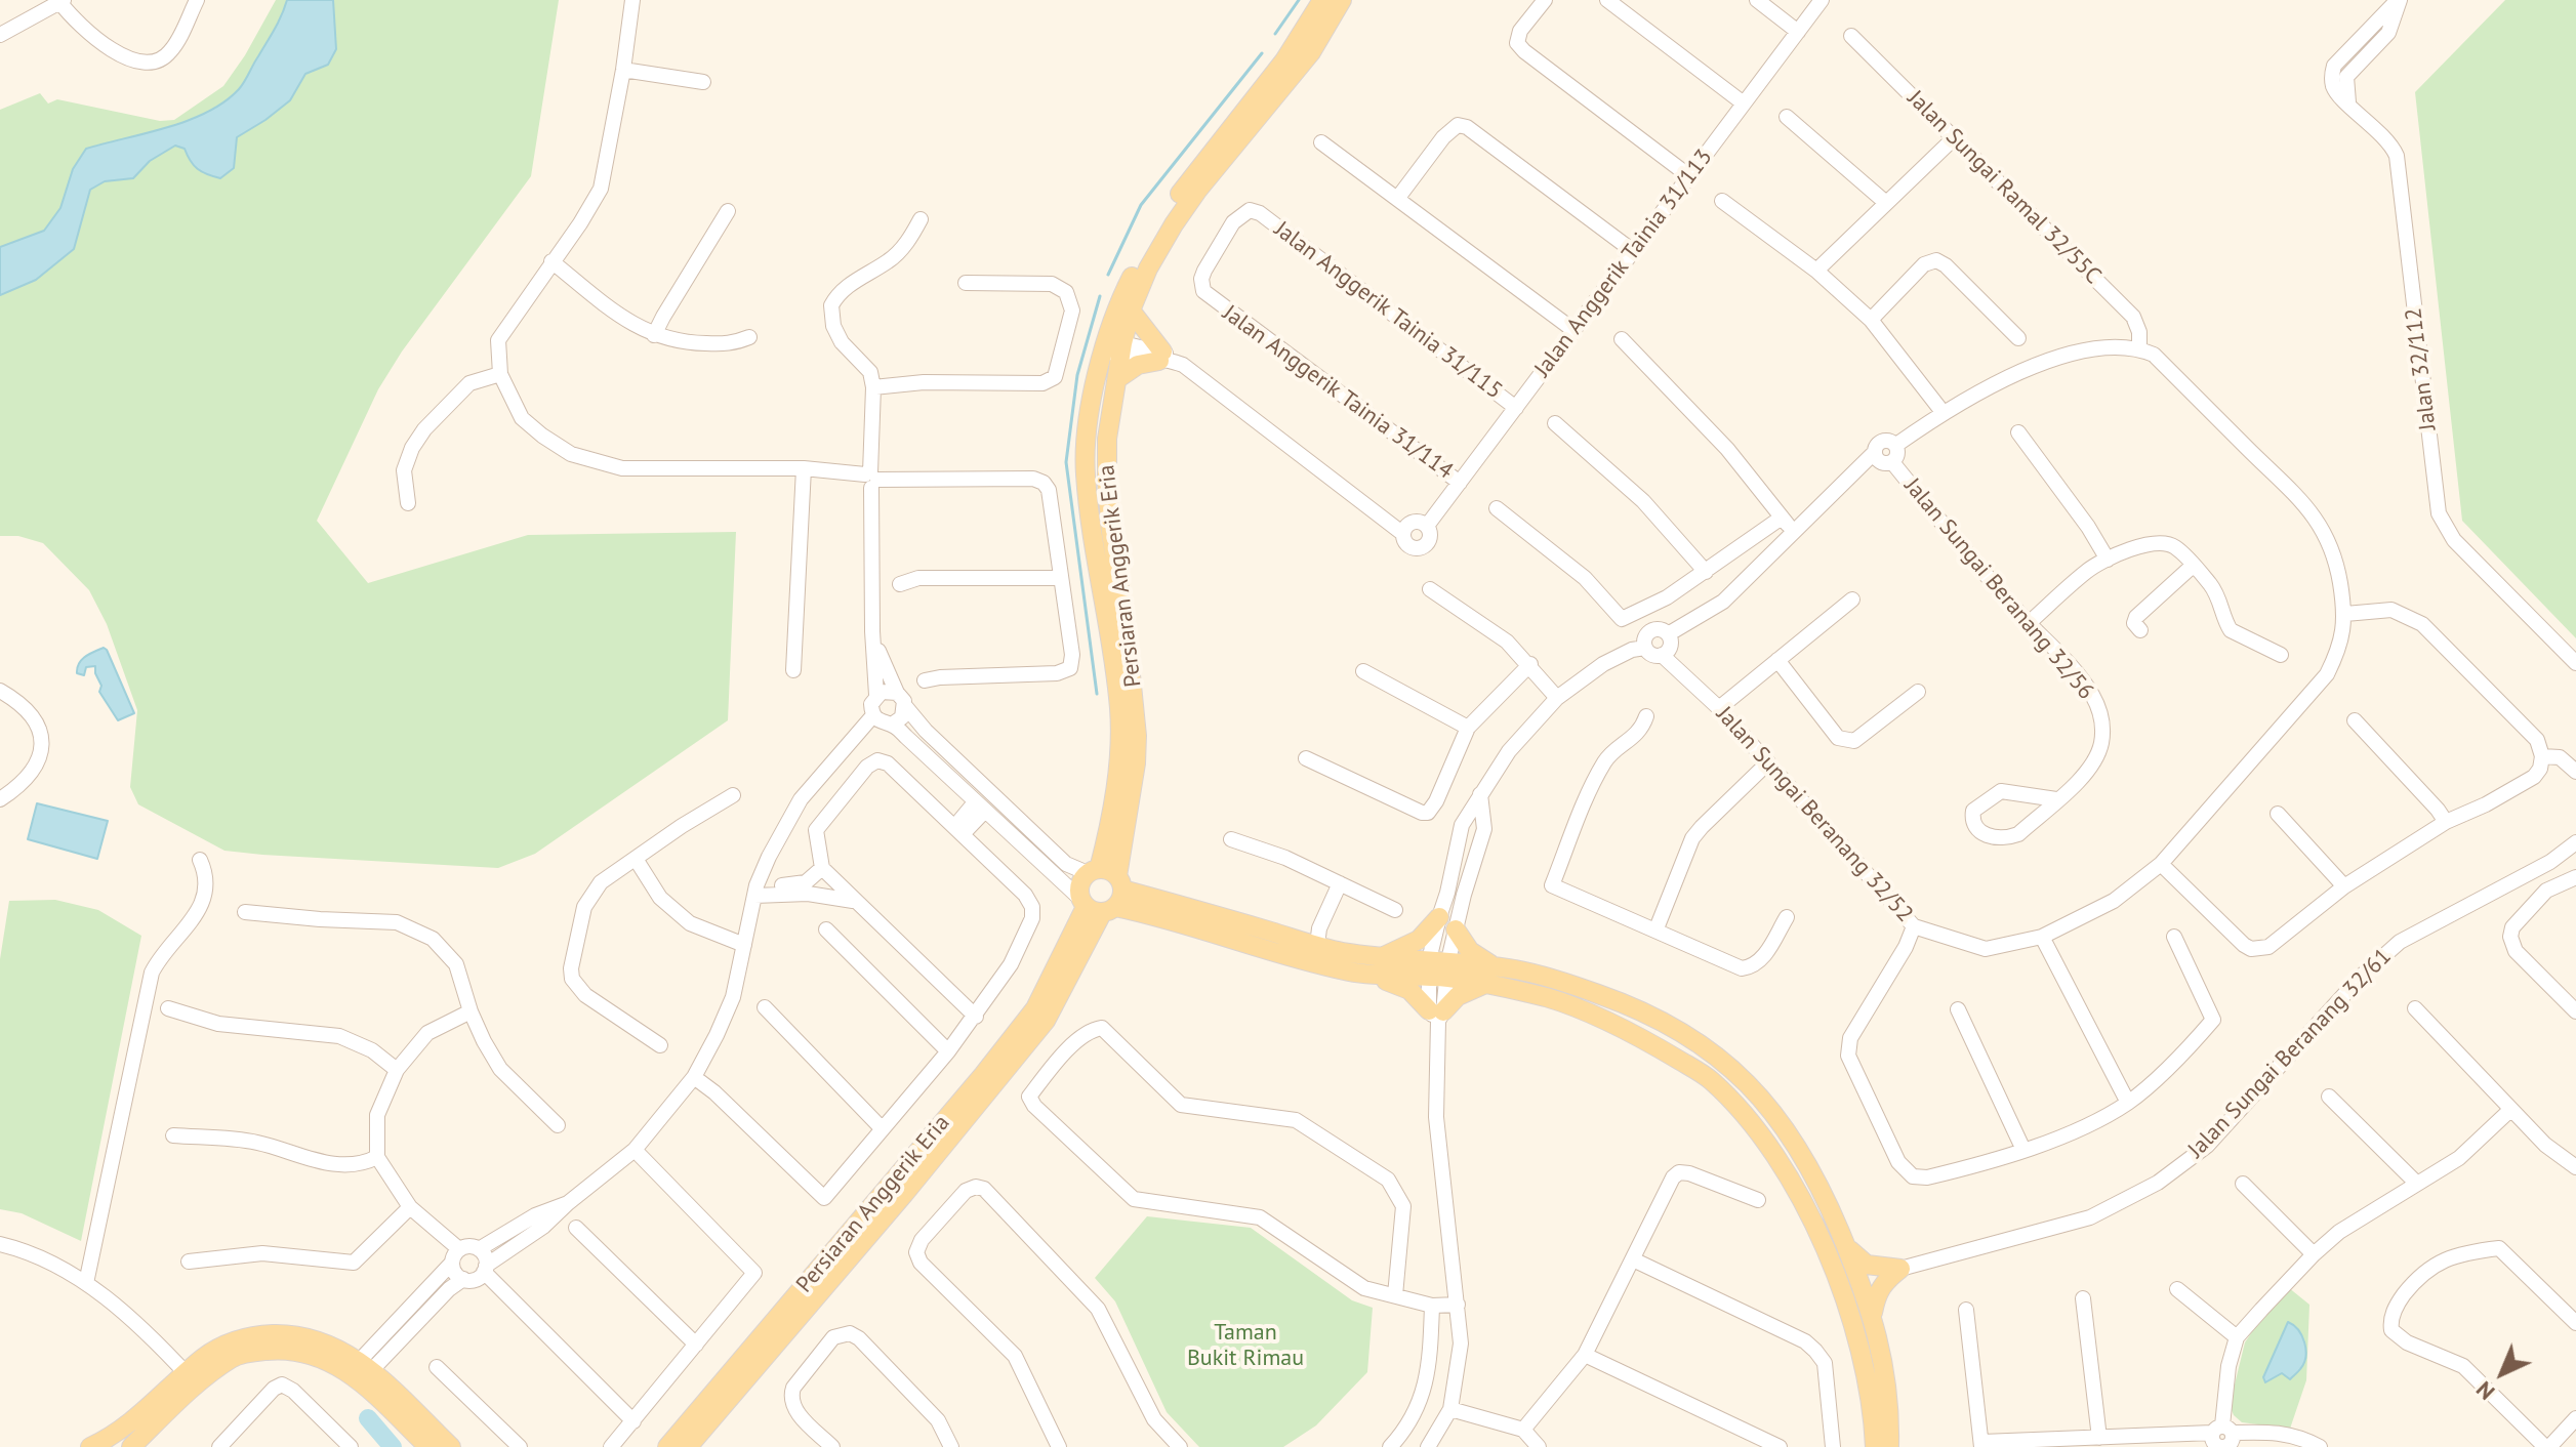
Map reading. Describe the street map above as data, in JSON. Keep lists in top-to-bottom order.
{
  "streets": {
    "main road": ["Persiaran Anggerik Eria"],
    "street": [
      "Jalan Sungai Ramal 32/55C",
      "Jalan Anggerik Tainia 31/113",
      "Jalan Anggerik Tainia 31/115",
      "Jalan 32/112",
      "Jalan Anggerik Tainia 31/114",
      "Jalan Sungai Beranang 32/56",
      "Jalan Sungai Beranang 32/52",
      "Jalan Sungai Beranang 32/61"
    ]
  },
  "crossings": [
    ["Jalan Sungai Ramal 32/55C", "Jalan Sungai Beranang 32/52"],
    ["Jalan Anggerik Tainia 31/113", "Jalan Anggerik Tainia 31/115"],
    ["Jalan Anggerik Tainia 31/113", "Jalan Anggerik Tainia 31/114"],
    ["Jalan Anggerik Tainia 31/115", "Jalan Anggerik Tainia 31/114"]
  ],
  "parks": ["Taman Bukit Rimau"],
  "north": "bottom left"
}
